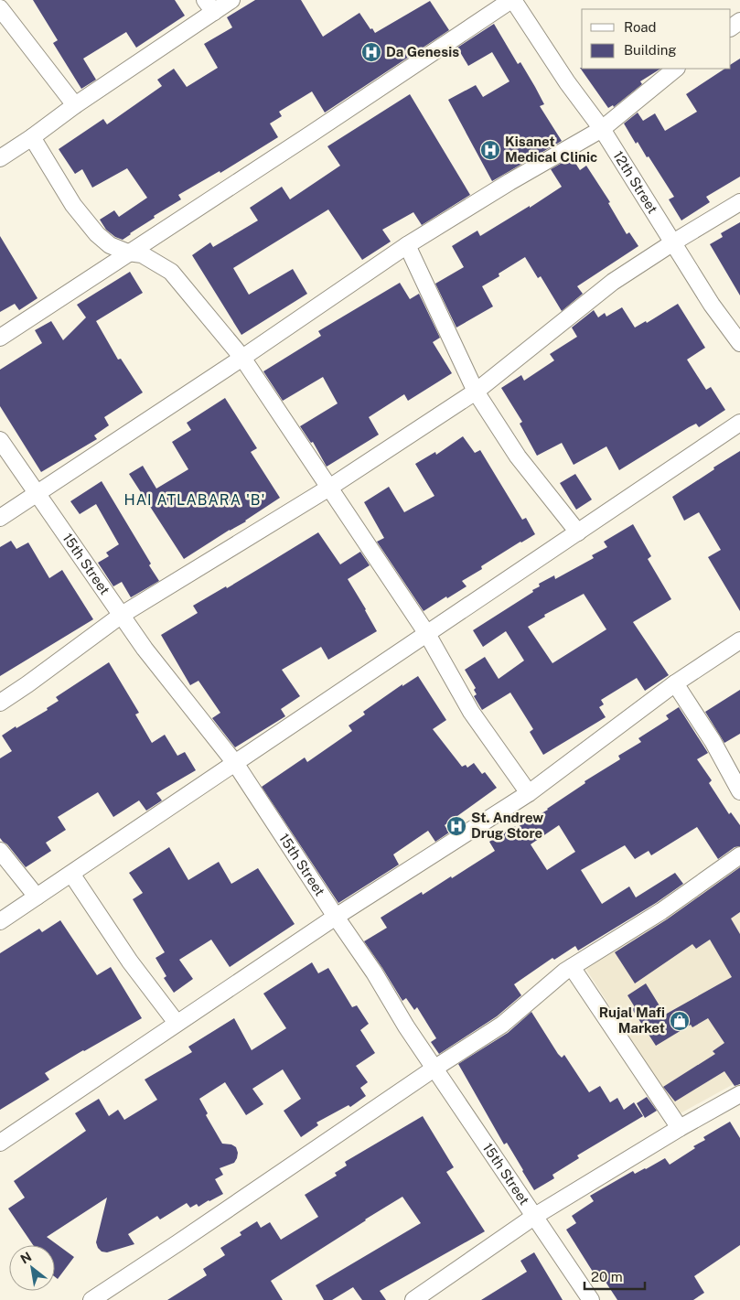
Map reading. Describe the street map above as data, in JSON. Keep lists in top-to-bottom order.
{
  "streets": {
    "street": ["12th Street", "15th Street"]
  },
  "districts": ["HAI ATLABARA 'B'"],
  "places": {
    "hospital": ["Da Genesis", "Kisanet Medical Clinic", "St. Andrew Drug Store"],
    "shop": ["Rujal Mafi Market"]
  },
  "legend": ["Road", "Building"],
  "scale_bar": "20 m",
  "north": "top left"
}
